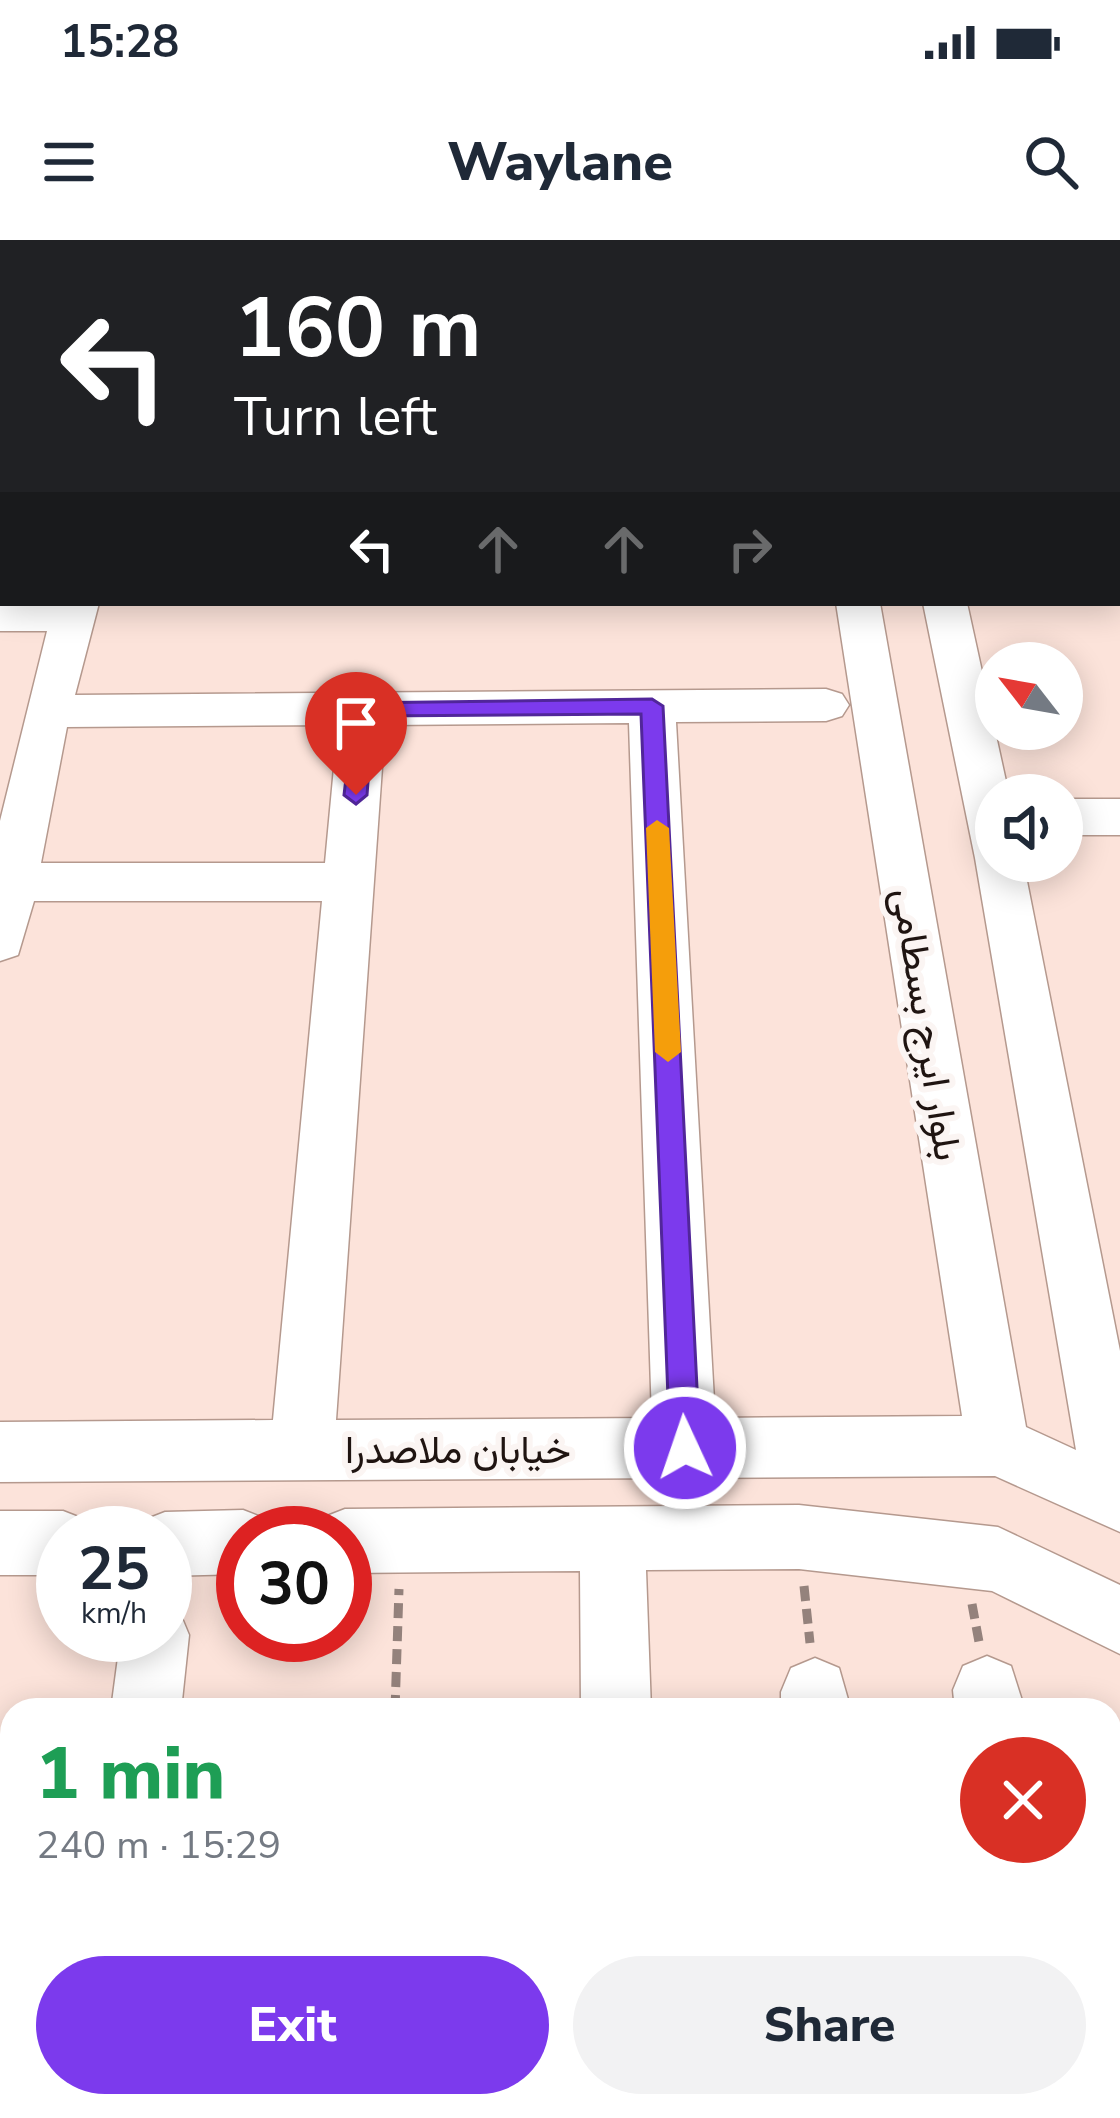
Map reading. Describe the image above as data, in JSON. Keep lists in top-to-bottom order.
{
  "streets": {
    "street": ["بلوار ایرج بسطامی", "خیابان ملاصدرا"]
  },
  "crossings": [
    ["بلوار ایرج بسطامی", "خیابان ملاصدرا"]
  ],
  "north": "top left",
  "page": {
    "status": "15:28",
    "header": "Waylane",
    "turn": ["160 m", "Turn left"],
    "speed": "25 km/h",
    "limit": "30",
    "heading": ["1 min", "240 m · 15:29"],
    "buttons": ["Exit", "Share"]
  }
}
